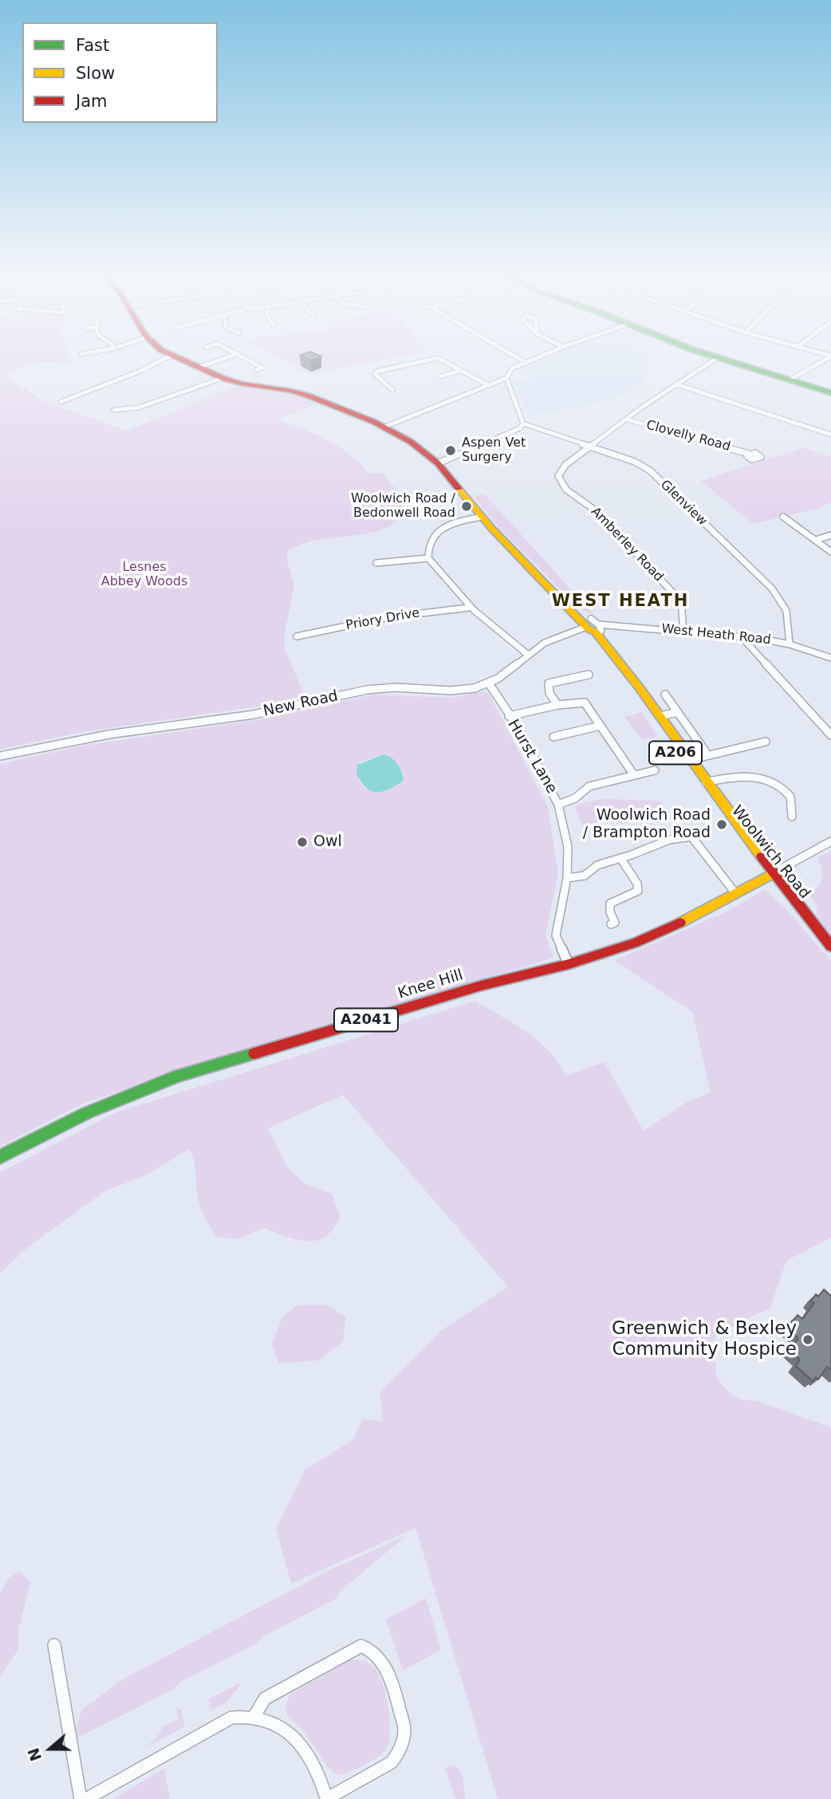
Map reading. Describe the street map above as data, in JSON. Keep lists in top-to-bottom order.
{
  "streets": {
    "main road": [
      "A206",
      "Woolwich Road",
      "Knee Hill",
      "A2041"
    ],
    "street": [
      "Clovelly Road",
      "Glenview",
      "Amberley Road",
      "Priory Drive",
      "West Heath Road",
      "New Road",
      "Hurst Lane"
    ]
  },
  "crossings": [
    ["Glenview", "Amberley Road"],
    ["Glenview", "West Heath Road"],
    ["Amberley Road", "West Heath Road"],
    ["West Heath Road", "New Road"],
    ["West Heath Road", "Woolwich Road"],
    ["New Road", "Hurst Lane"],
    ["New Road", "Woolwich Road"],
    ["Hurst Lane", "Knee Hill"],
    ["Woolwich Road", "Knee Hill"]
  ],
  "districts": ["WEST HEATH"],
  "parks": ["Lesnes Abbey Woods"],
  "places": [
    "Aspen Vet Surgery",
    "Woolwich Road / Bedonwell Road",
    "Woolwich Road / Brampton Road",
    "Owl",
    "Greenwich & Bexley Community Hospice"
  ],
  "legend": ["Fast", "Slow", "Jam"],
  "north": "left"
}
